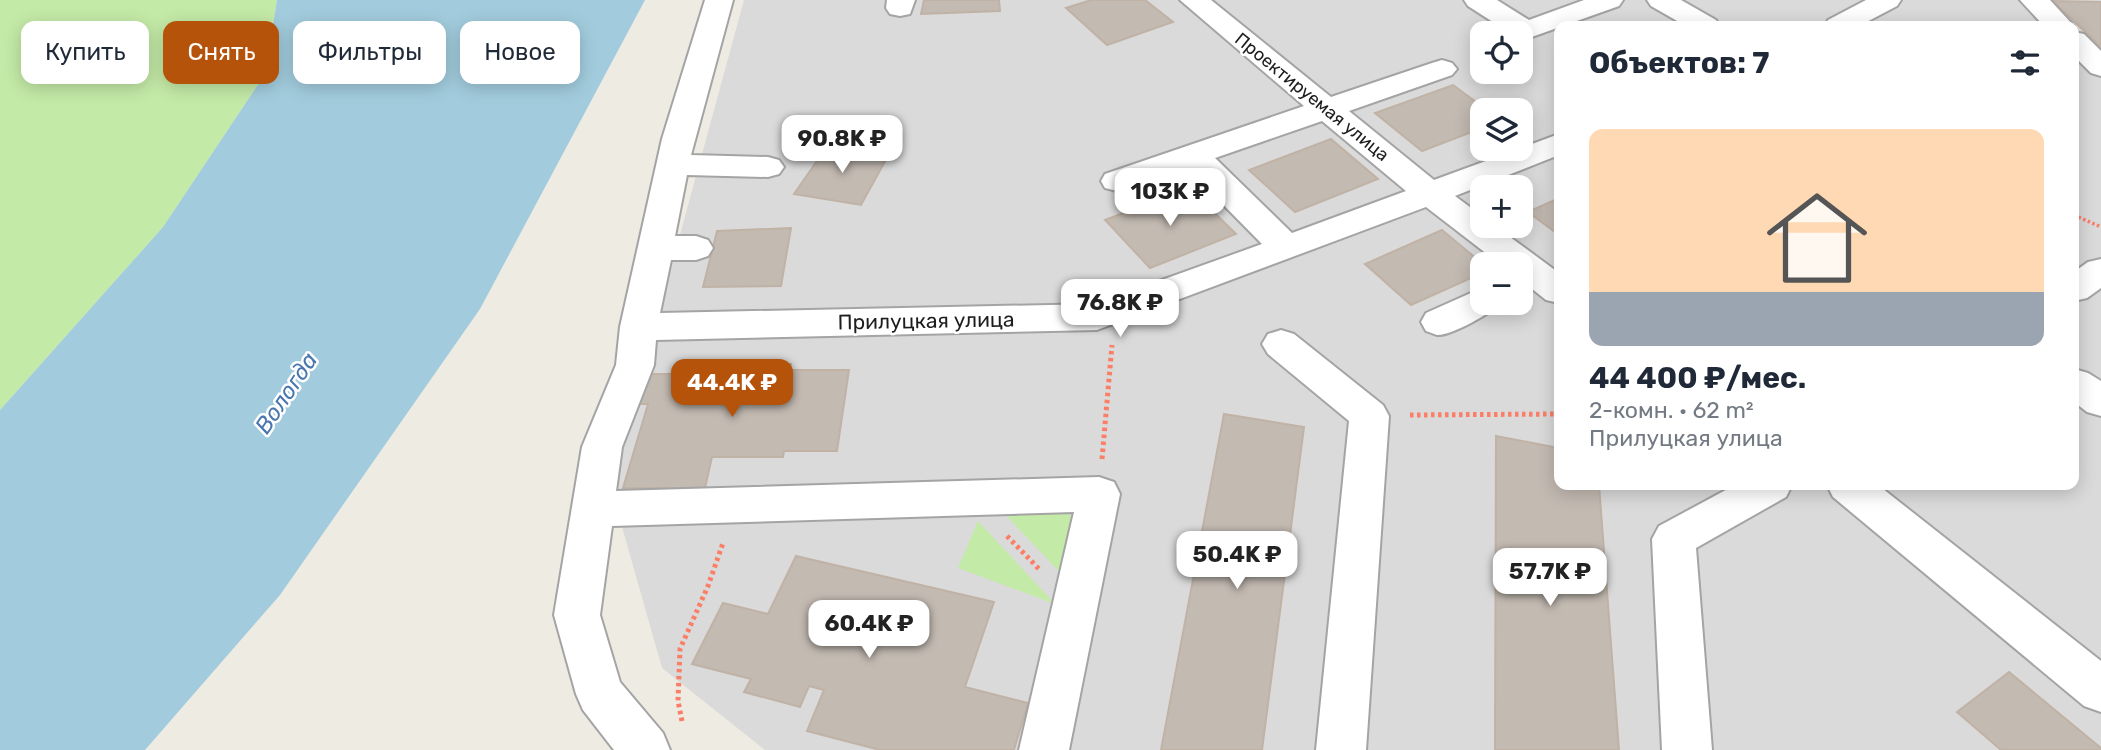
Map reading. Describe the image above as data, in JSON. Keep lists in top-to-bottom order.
{
  "streets": {
    "street": ["Проектируемая улица", "Прилуцкая улица"]
  },
  "crossings": [
    ["Проектируемая улица", "Прилуцкая улица"]
  ],
  "water": ["Вологда"],
  "page": {
    "map_buttons": ["+", "−"],
    "chip": [
      "Купить",
      "Снять",
      "Фильтры",
      "Новое"
    ],
    "heading": "Объектов: 7",
    "list": [
      {
        "name": "44 400 ₽/мес.",
        "note": "2-комн. · 62 m² · Прилуцкая улица"
      }
    ],
    "price": [
      "90.8K ₽",
      "103K ₽",
      "76.8K ₽",
      "44.4K ₽",
      "50.4K ₽",
      "57.7K ₽",
      "60.4K ₽"
    ]
  }
}
